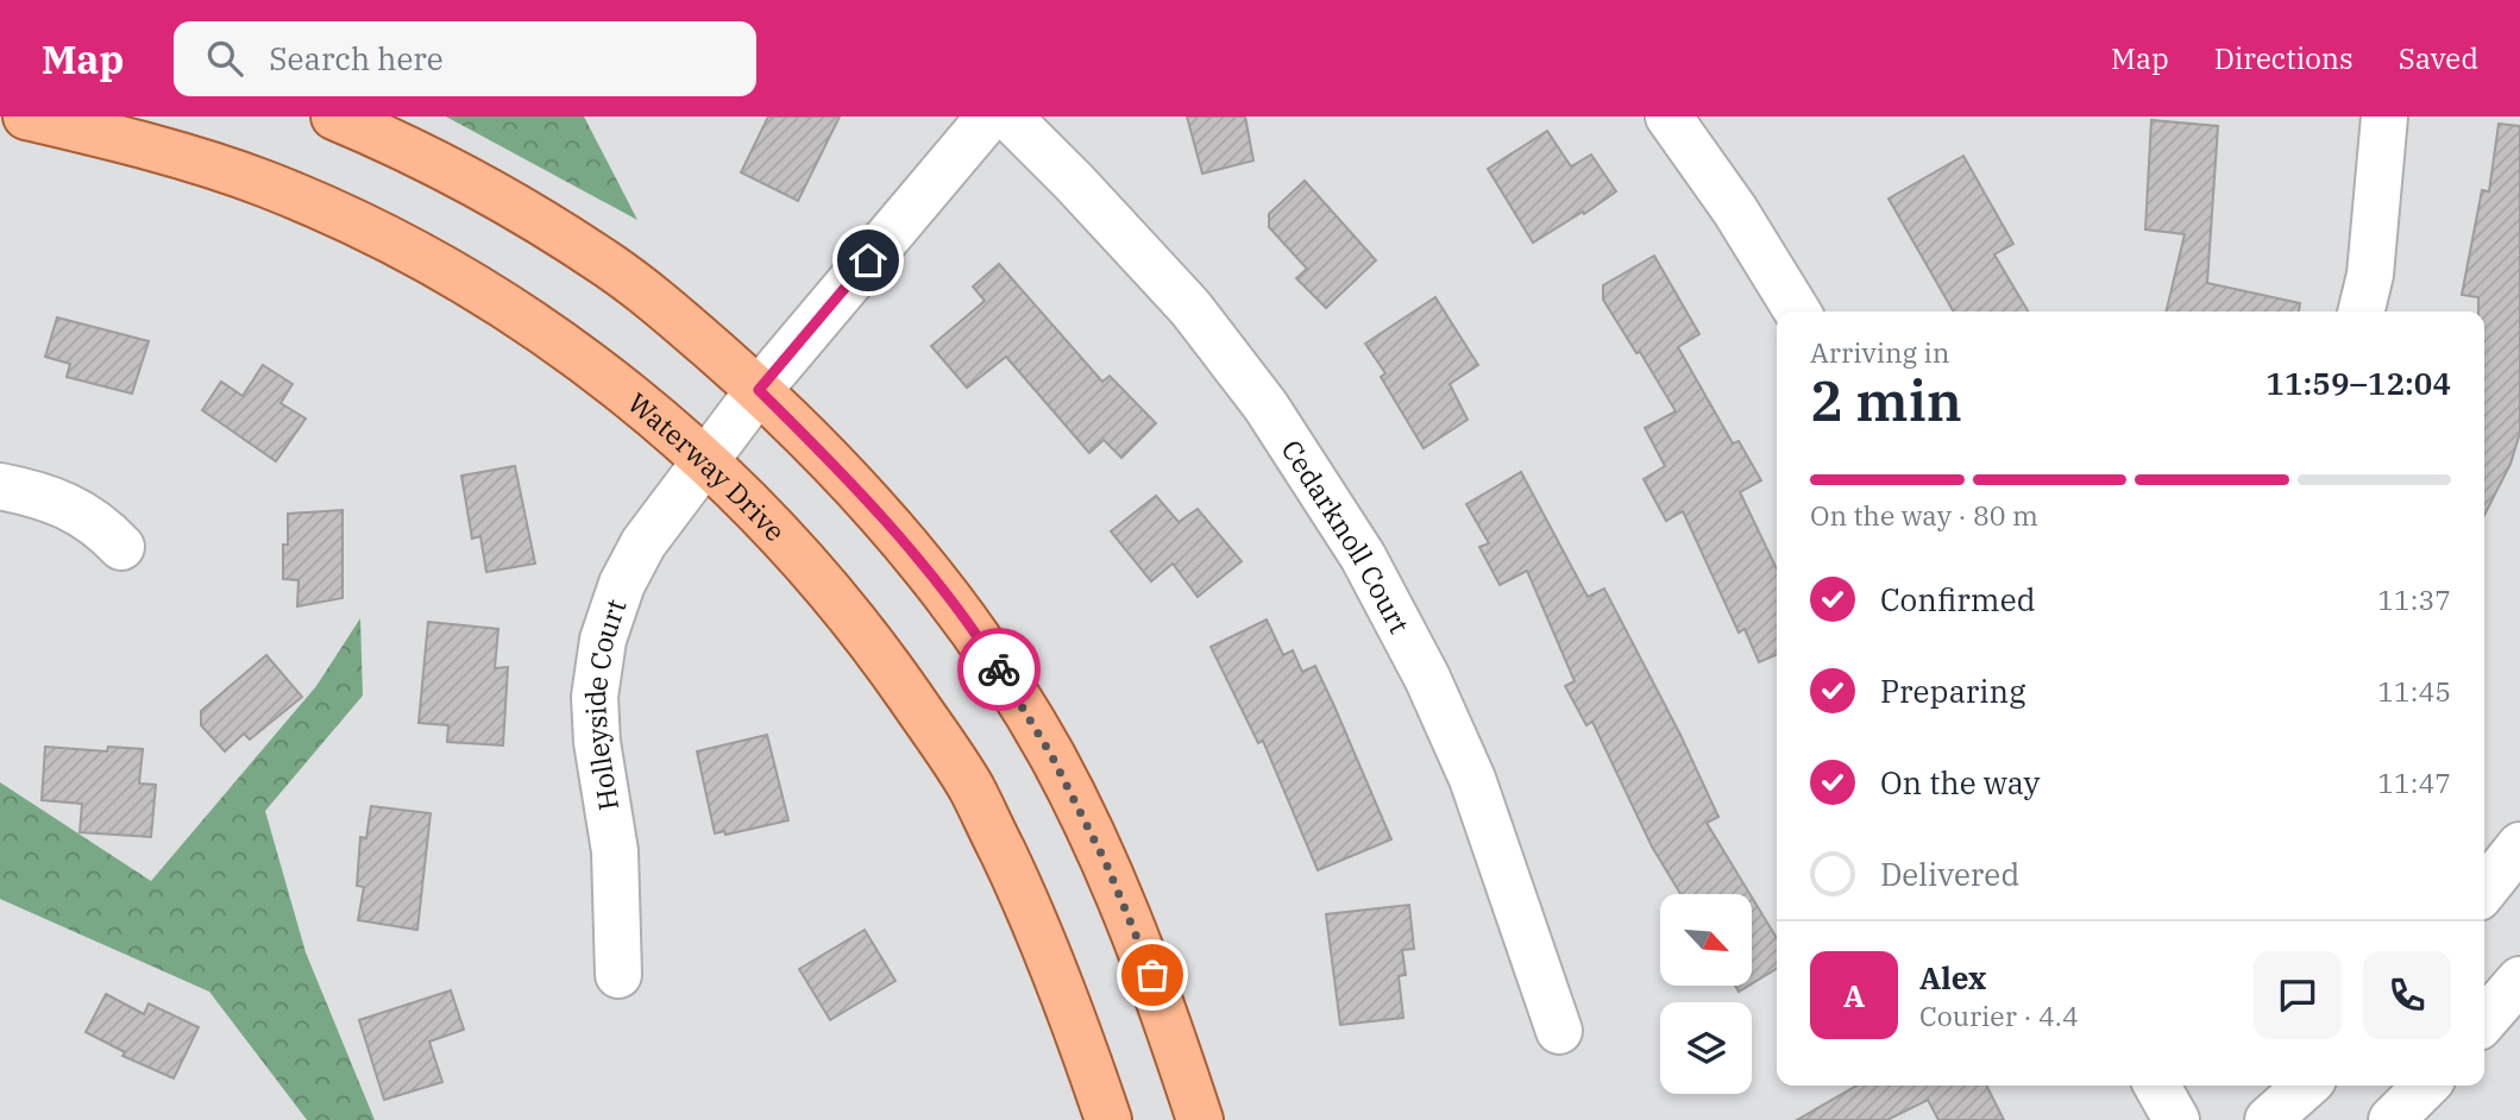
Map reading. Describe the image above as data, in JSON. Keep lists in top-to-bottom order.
{
  "streets": {
    "main road": ["Waterway Drive"],
    "street": ["Cedarknoll Court", "Holleyside Court"]
  },
  "crossings": [
    ["Waterway Drive", "Holleyside Court"]
  ],
  "north": "bottom right",
  "page": {
    "header": "Map",
    "search": "Search here",
    "nav": ["Map", "Directions", "Saved"],
    "heading": ["2 min", "Arriving in", "11:59–12:04"],
    "panel": ["Alex", "Courier · 4.4"],
    "bar": "On the way · 80 m",
    "list": [
      ["Confirmed", "11:37"],
      ["Preparing", "11:45"],
      ["On the way", "11:47"],
      "Delivered"
    ],
    "round": "A"
  }
}
